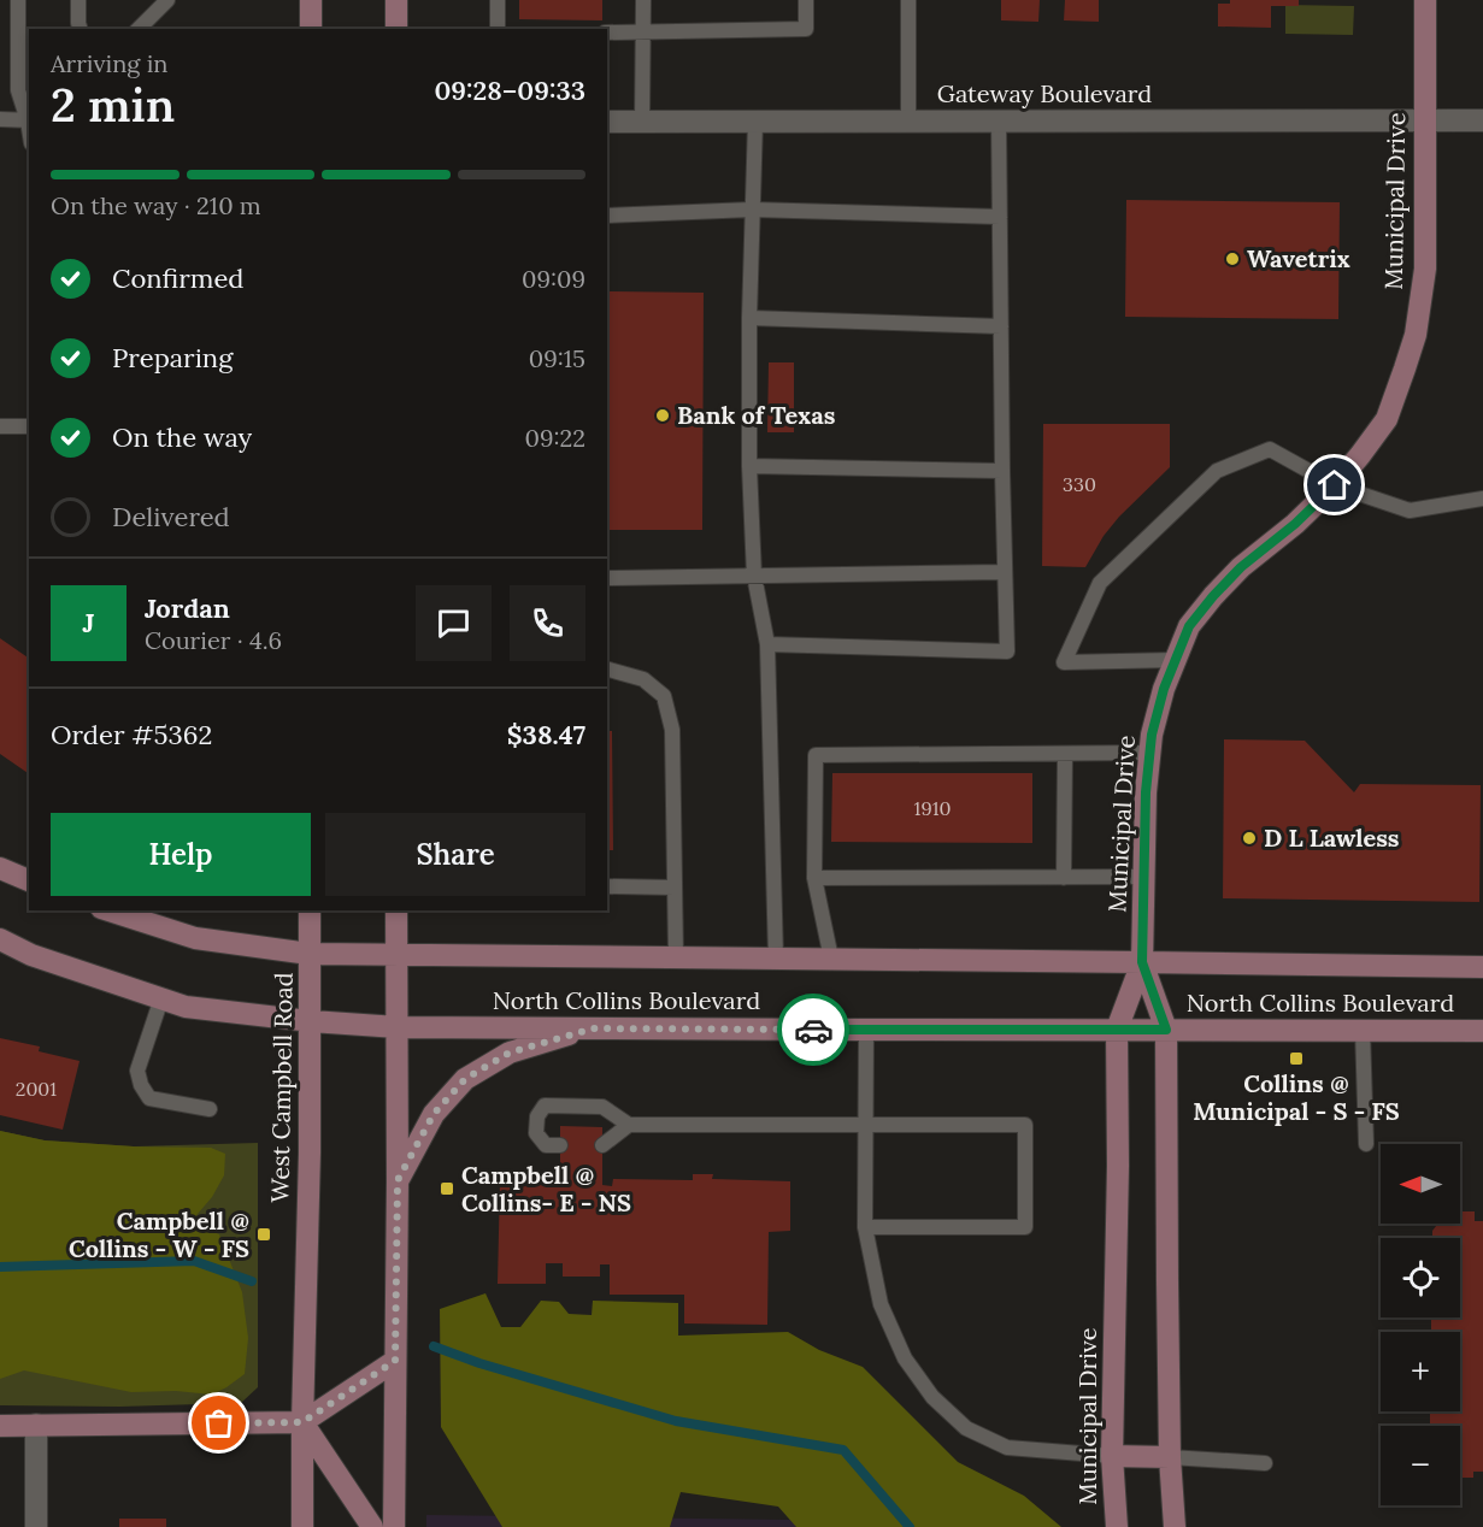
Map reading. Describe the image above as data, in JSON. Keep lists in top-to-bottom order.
{
  "streets": {
    "main road": ["Municipal Drive", "North Collins Boulevard", "West Campbell Road"],
    "street": ["Gateway Boulevard"]
  },
  "crossings": [
    ["Gateway Boulevard", "Municipal Drive"],
    ["Municipal Drive", "North Collins Boulevard"],
    ["North Collins Boulevard", "West Campbell Road"]
  ],
  "places": {
    "other": ["Wavetrix", "Bank of Texas", "D L Lawless"],
    "transit": ["Collins @ Municipal - S - FS", "Campbell @ Collins- E - NS", "Campbell @ Collins - W - FS"]
  },
  "house_numbers": ["330", "1910", "2001"],
  "north": "left",
  "page": {
    "heading": ["2 min", "Arriving in", "09:28–09:33"],
    "panel": [
      "Jordan",
      "Courier · 4.6",
      "Order #5362",
      "$38.47"
    ],
    "bar": "On the way · 210 m",
    "list": [
      ["Confirmed", "09:09"],
      ["Preparing", "09:15"],
      ["On the way", "09:22"],
      "Delivered"
    ],
    "round": "J",
    "buttons": ["Help", "Share"],
    "map_buttons": ["+", "−"]
  }
}
